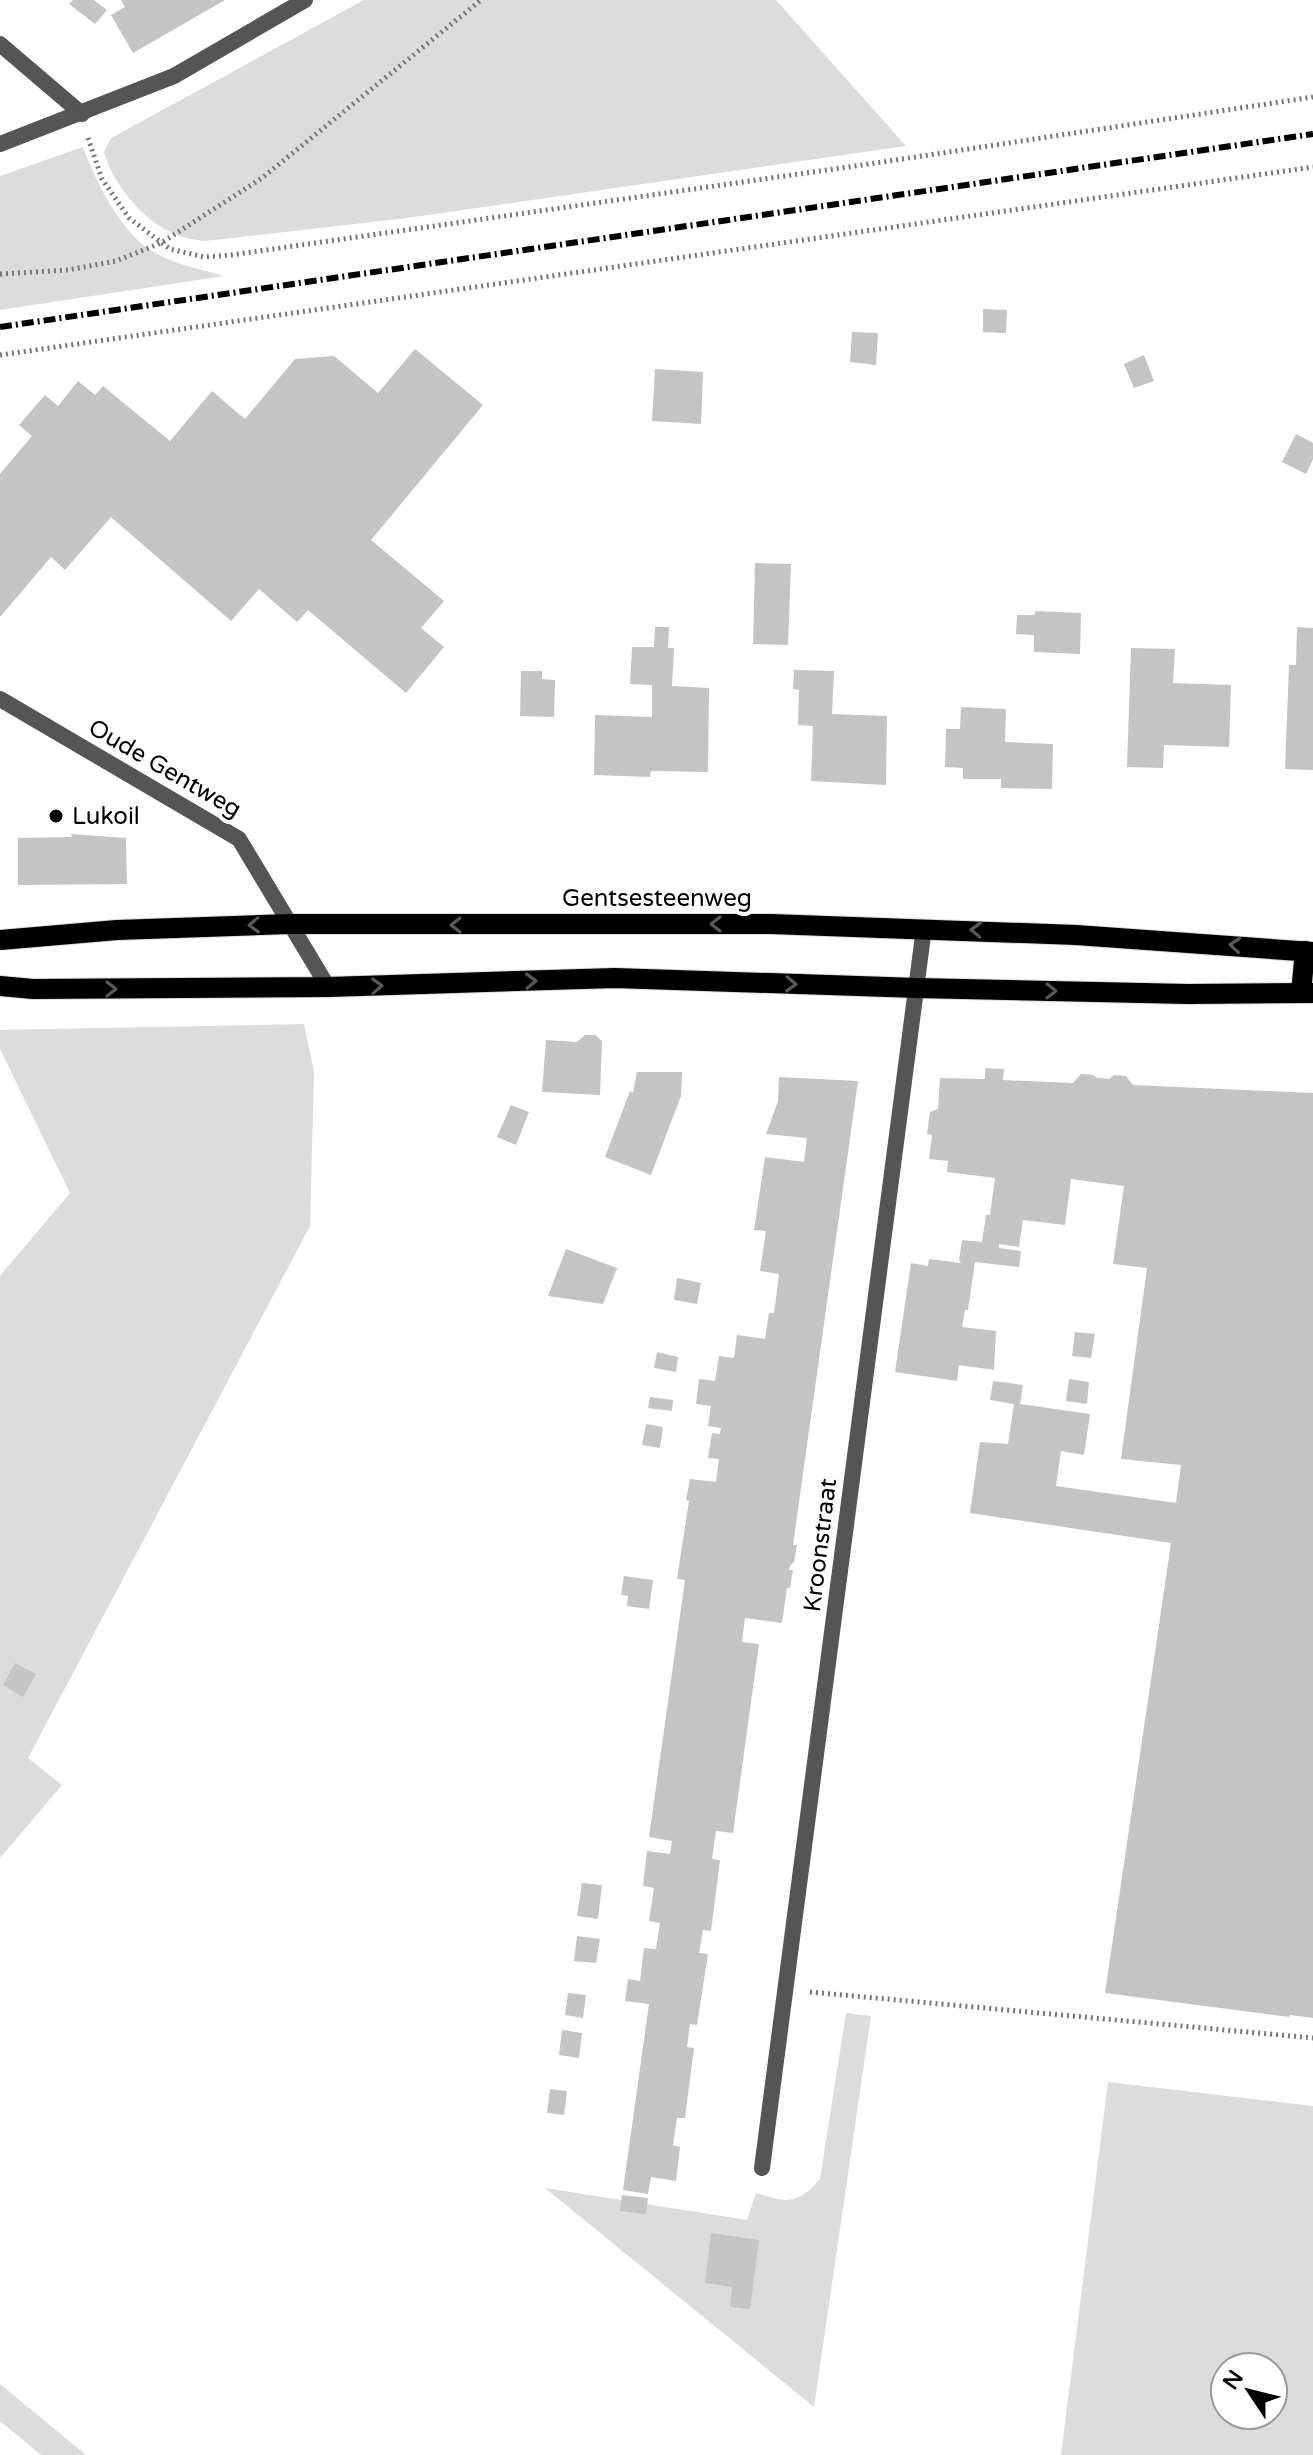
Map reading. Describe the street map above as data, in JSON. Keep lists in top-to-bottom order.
{
  "streets": {
    "main road": ["Gentsesteenweg"],
    "street": ["Oude Gentweg", "Kroonstraat"]
  },
  "crossings": [
    ["Oude Gentweg", "Gentsesteenweg"],
    ["Gentsesteenweg", "Kroonstraat"]
  ],
  "places": ["Lukoil"],
  "north": "top left"
}
